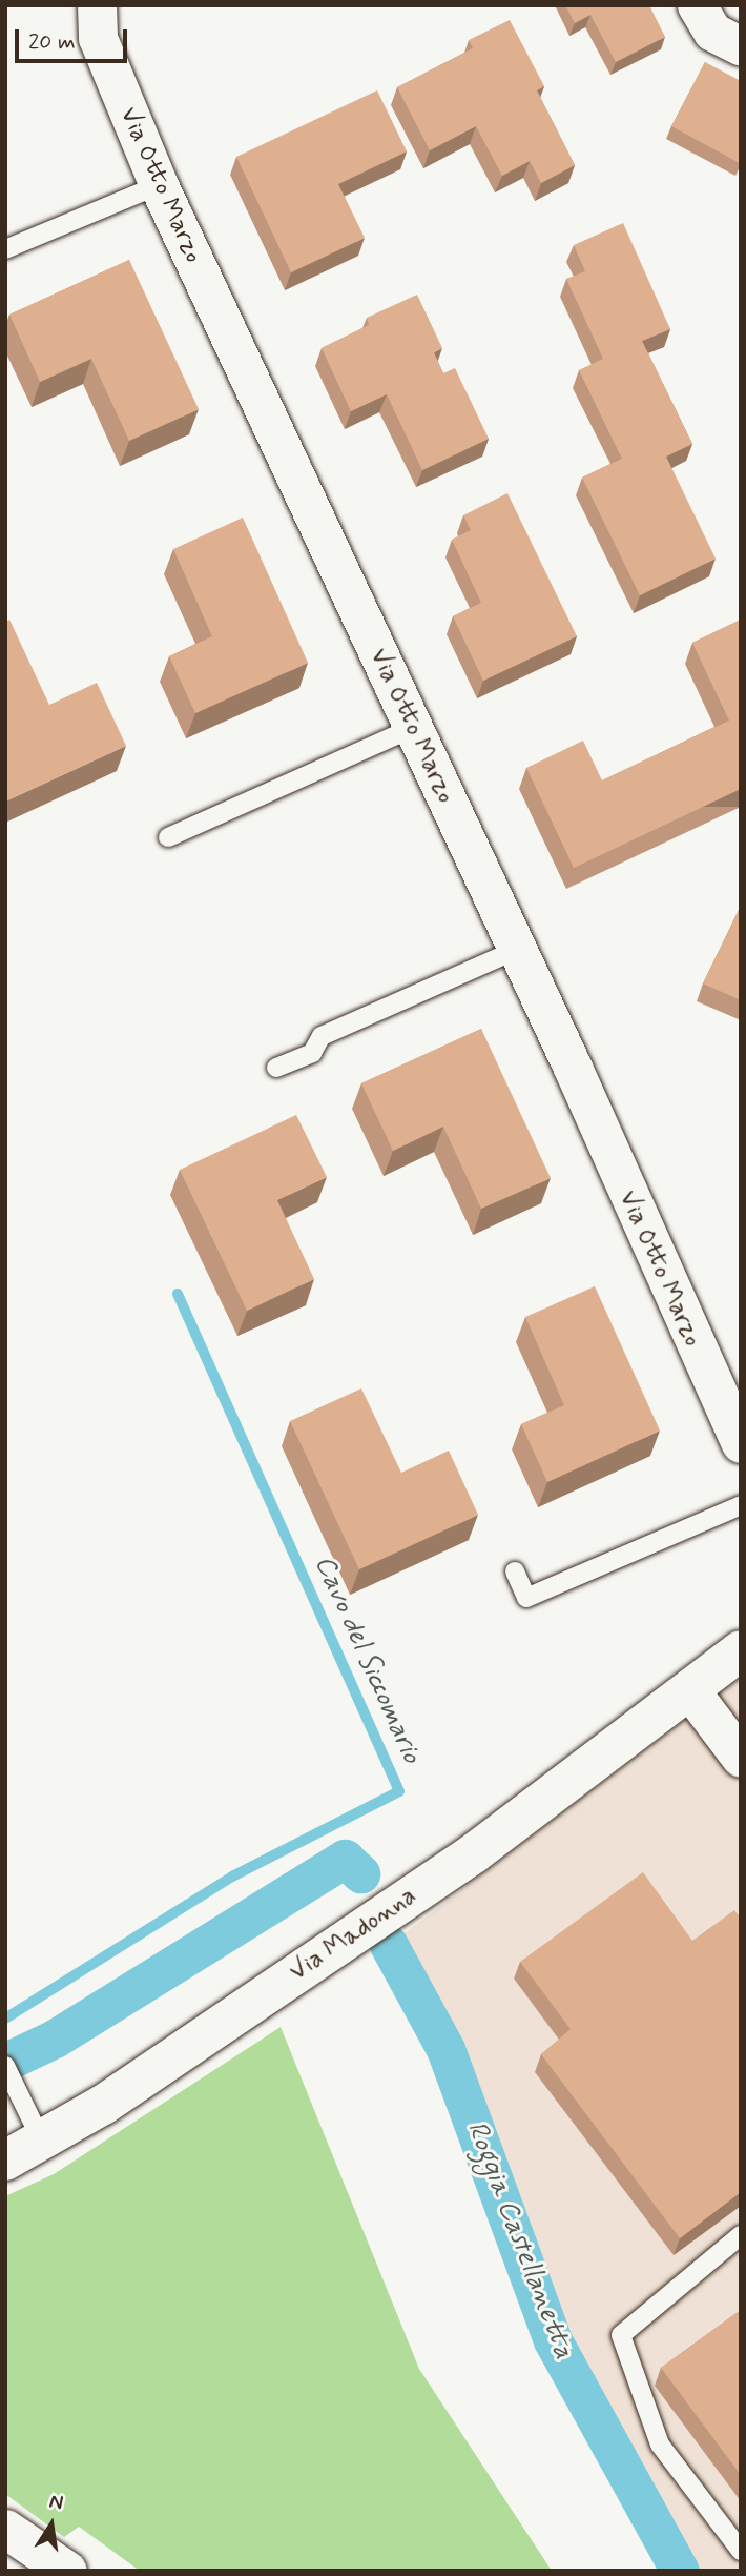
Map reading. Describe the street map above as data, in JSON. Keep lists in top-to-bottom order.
{
  "streets": {
    "street": ["Via Otto Marzo", "Via Madonna"]
  },
  "water": ["Cavo del Siccomario", "Roggia Castellanetta"],
  "scale_bar": "20 m",
  "north": "top"
}
